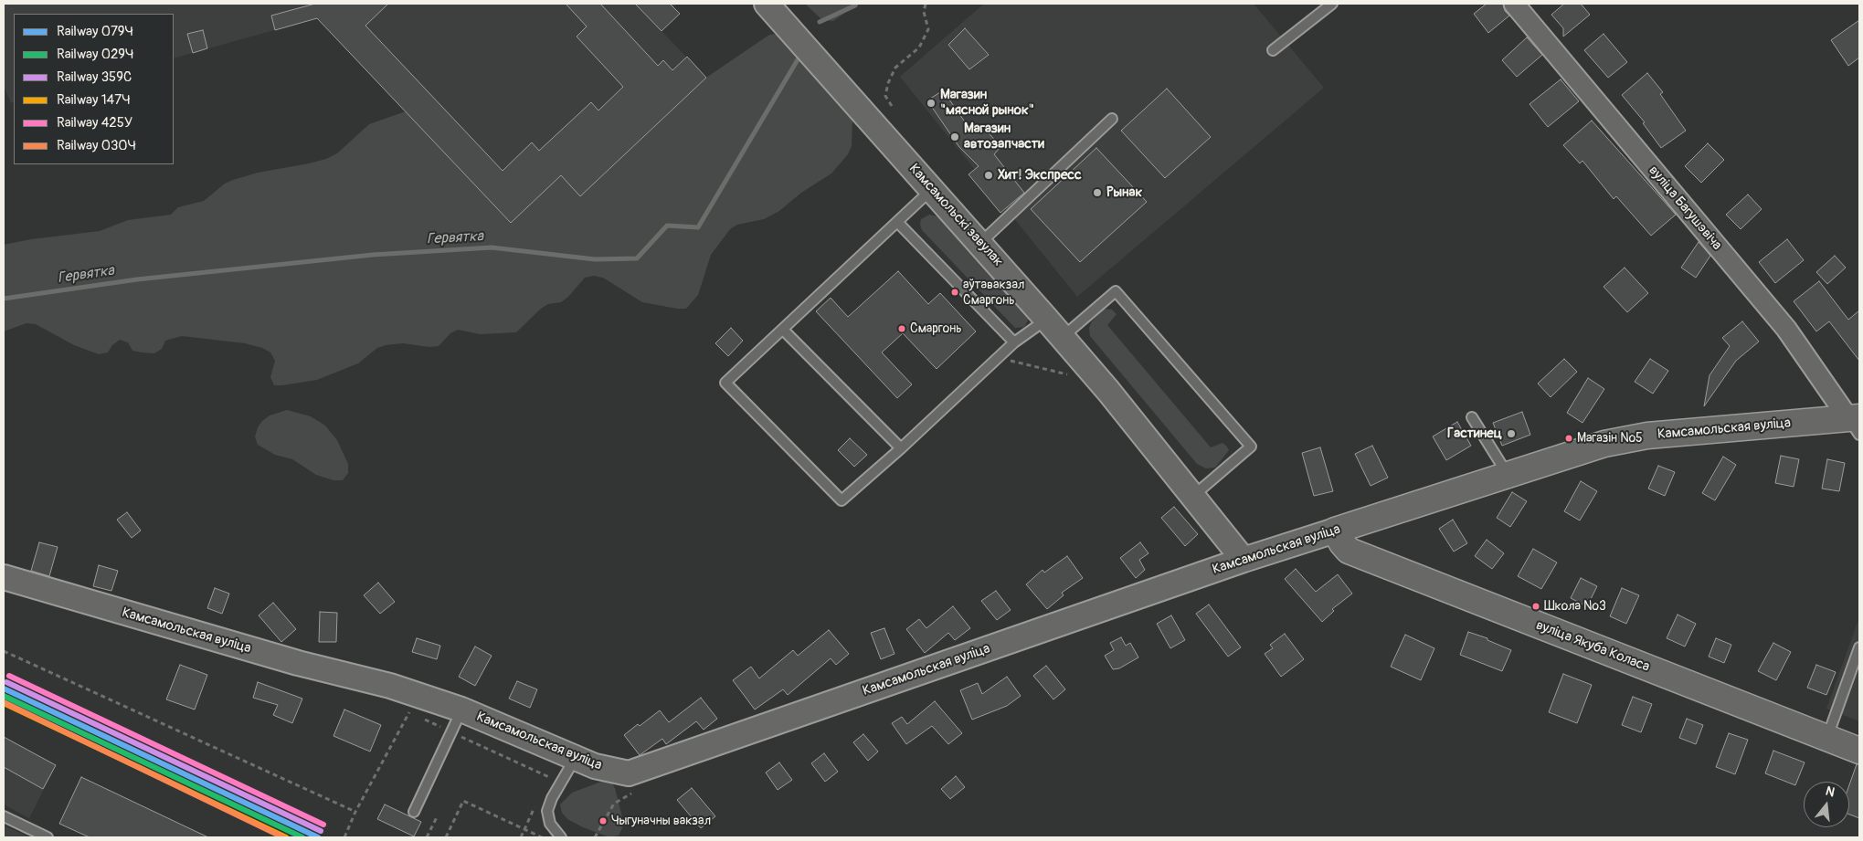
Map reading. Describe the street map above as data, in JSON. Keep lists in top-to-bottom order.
{
  "streets": {
    "main road": ["Камсамольская вуліца", "вуліца Якуба Коласа"],
    "street": ["вуліца Багушэвіча", "Камсамольскі завулак"]
  },
  "crossings": [
    ["вуліца Багушэвіча", "Камсамольская вуліца"],
    ["Камсамольскі завулак", "Камсамольская вуліца"],
    ["Камсамольская вуліца", "вуліца Якуба Коласа"]
  ],
  "water": ["Гервятка"],
  "places": [
    "Магазин \"мясной рынок\"",
    "Магазин автозапчасти",
    "Хит! Экспресс",
    "Рынак",
    "аўтавакзал Смаргонь",
    "Смаргонь",
    "Гастинец",
    "Магазін №5",
    "Школа №3",
    "Чыгуначны вакзал"
  ],
  "lines": [
    "rail line 425У",
    "rail line 359С",
    "rail line 079Ч",
    "rail line 029Ч",
    "rail line 030Ч",
    "rail line 147Ч"
  ],
  "legend": [
    "Railway 079Ч",
    "Railway 029Ч",
    "Railway 359С",
    "Railway 147Ч",
    "Railway 425У",
    "Railway 030Ч"
  ],
  "north": "top"
}
